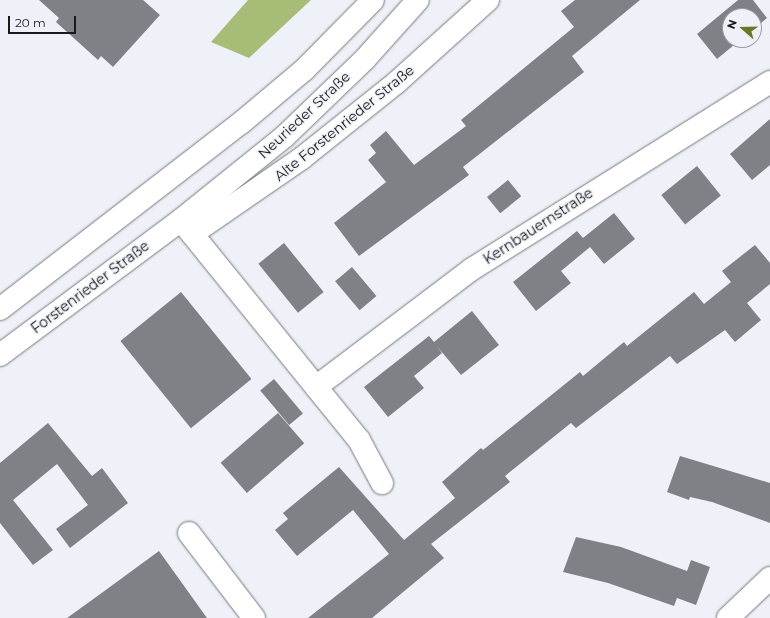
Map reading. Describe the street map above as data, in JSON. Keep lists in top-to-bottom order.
{
  "streets": {
    "street": [
      "Neurieder Straße",
      "Alte Forstenrieder Straße",
      "Kernbauernstraße",
      "Forstenrieder Straße"
    ]
  },
  "crossings": [
    ["Neurieder Straße", "Alte Forstenrieder Straße"],
    ["Neurieder Straße", "Forstenrieder Straße"],
    ["Alte Forstenrieder Straße", "Forstenrieder Straße"]
  ],
  "scale_bar": "20 m",
  "north": "left"
}
